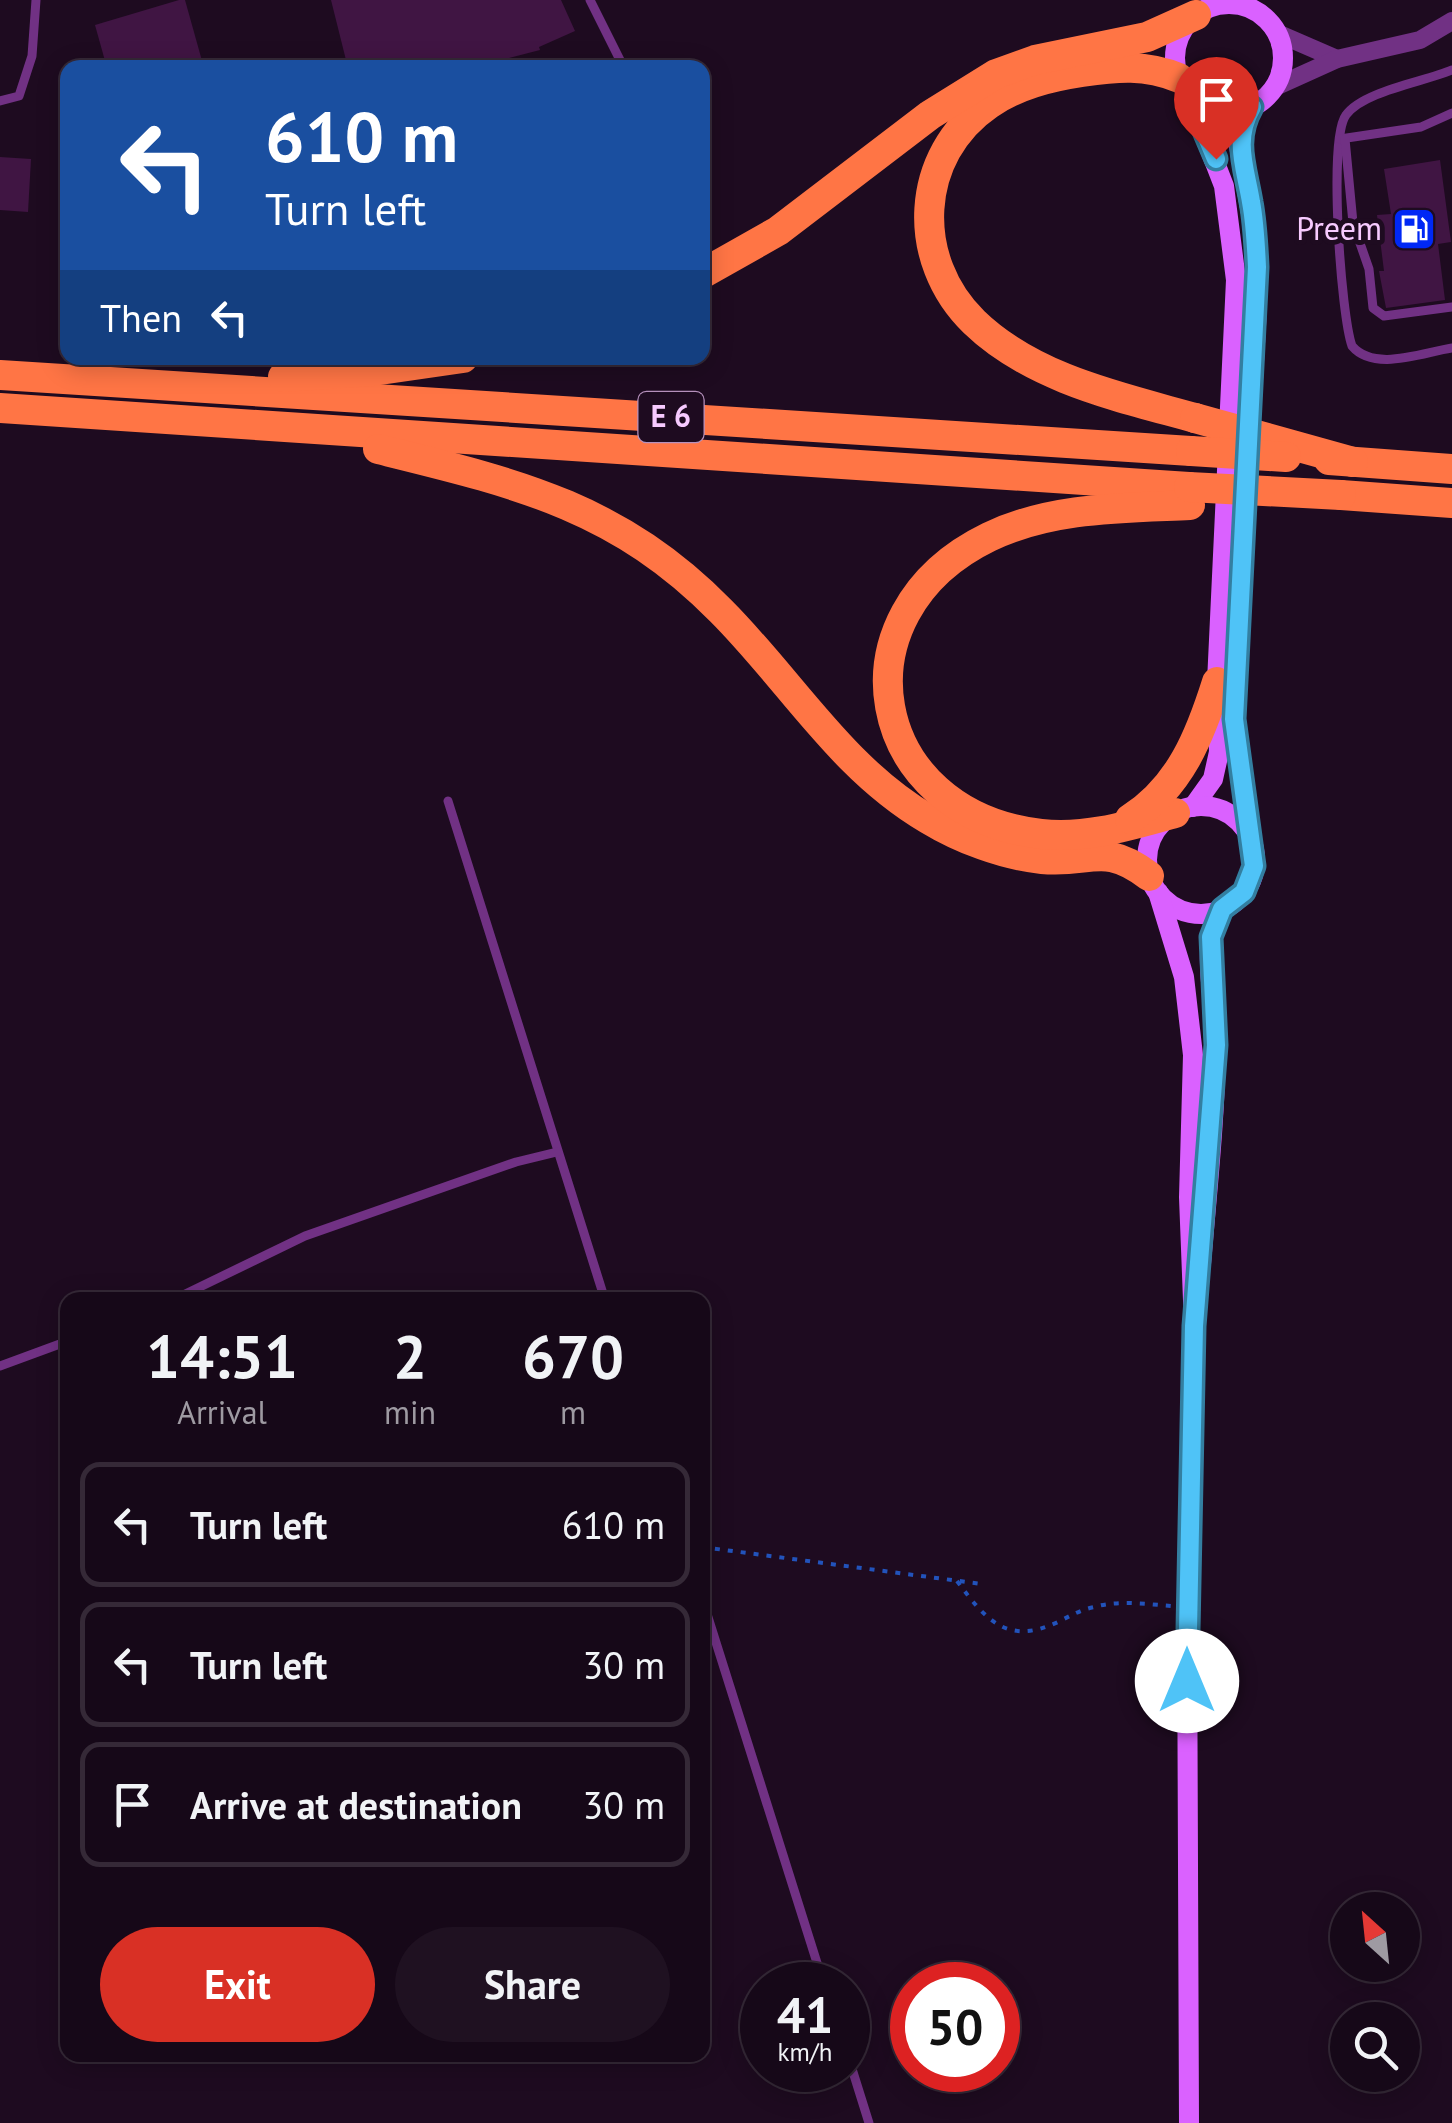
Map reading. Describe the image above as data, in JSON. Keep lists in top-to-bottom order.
{
  "streets": {
    "highway": ["E 6"]
  },
  "places": {
    "fuel station": ["Preem"]
  },
  "north": "top left",
  "page": {
    "turn": ["610 m", "Turn left"],
    "then": "Then",
    "eta": [
      "14:51",
      "Arrival",
      "2",
      "min",
      "670",
      "m"
    ],
    "list": [
      {
        "name": "Turn left",
        "value": "610 m"
      },
      {
        "name": "Turn left",
        "value": "30 m"
      },
      {
        "name": "Arrive at destination",
        "value": "30 m"
      }
    ],
    "buttons": ["Exit", "Share"],
    "speed": "41 km/h",
    "limit": "50"
  }
}
